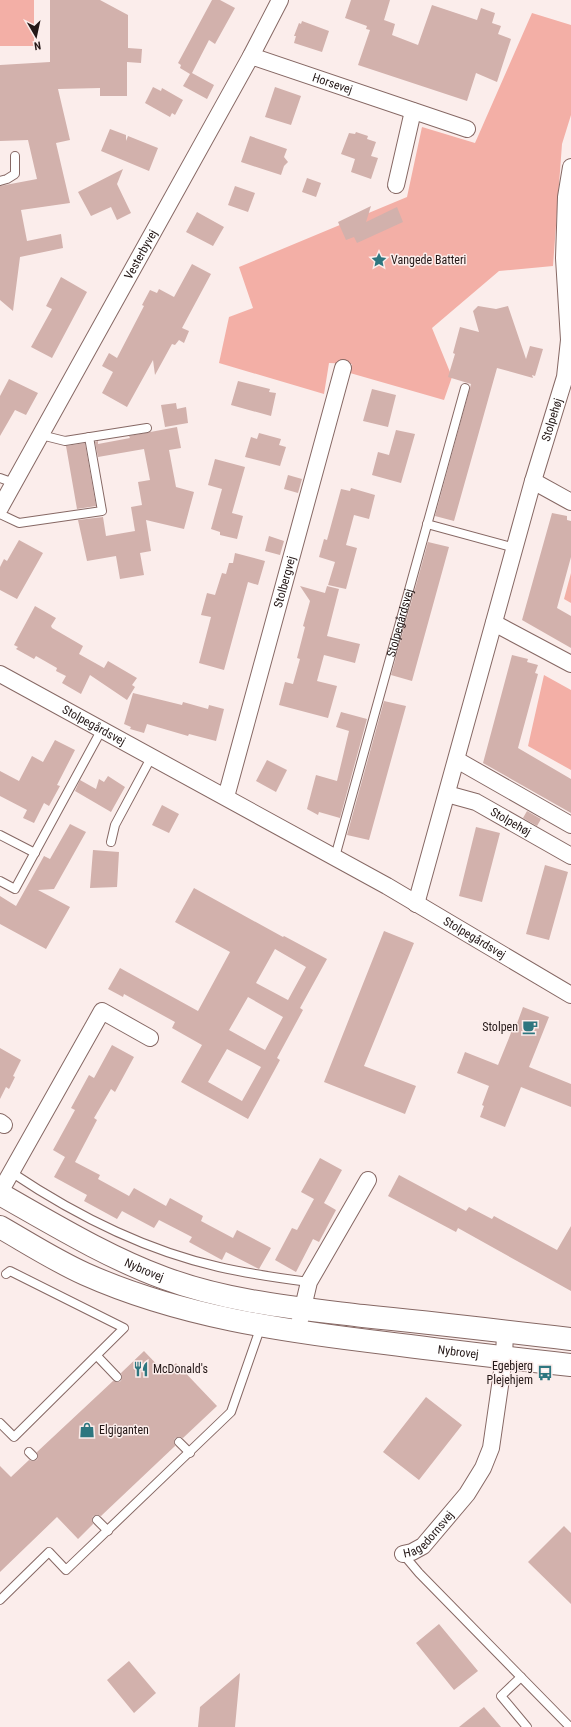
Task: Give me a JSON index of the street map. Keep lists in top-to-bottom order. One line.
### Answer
{"streets":{"street":["Horsevej","Vesterbyvej","Stolpehøj","Stolbergvej","Stolpegårdsvej","Nybrovej","Hagedornsvej"]},"crossings":[["Horsevej","Vesterbyvej"],["Stolpehøj","Stolpegårdsvej"],["Stolbergvej","Stolpegårdsvej"],["Nybrovej","Hagedornsvej"]],"places":{"place":["Vangede Batteri"],"cafe":["Stolpen"],"restaurant":["McDonald's"],"bus stop":["Egebjerg Plejehjem"],"shop":["Elgiganten"]},"north":"bottom"}
